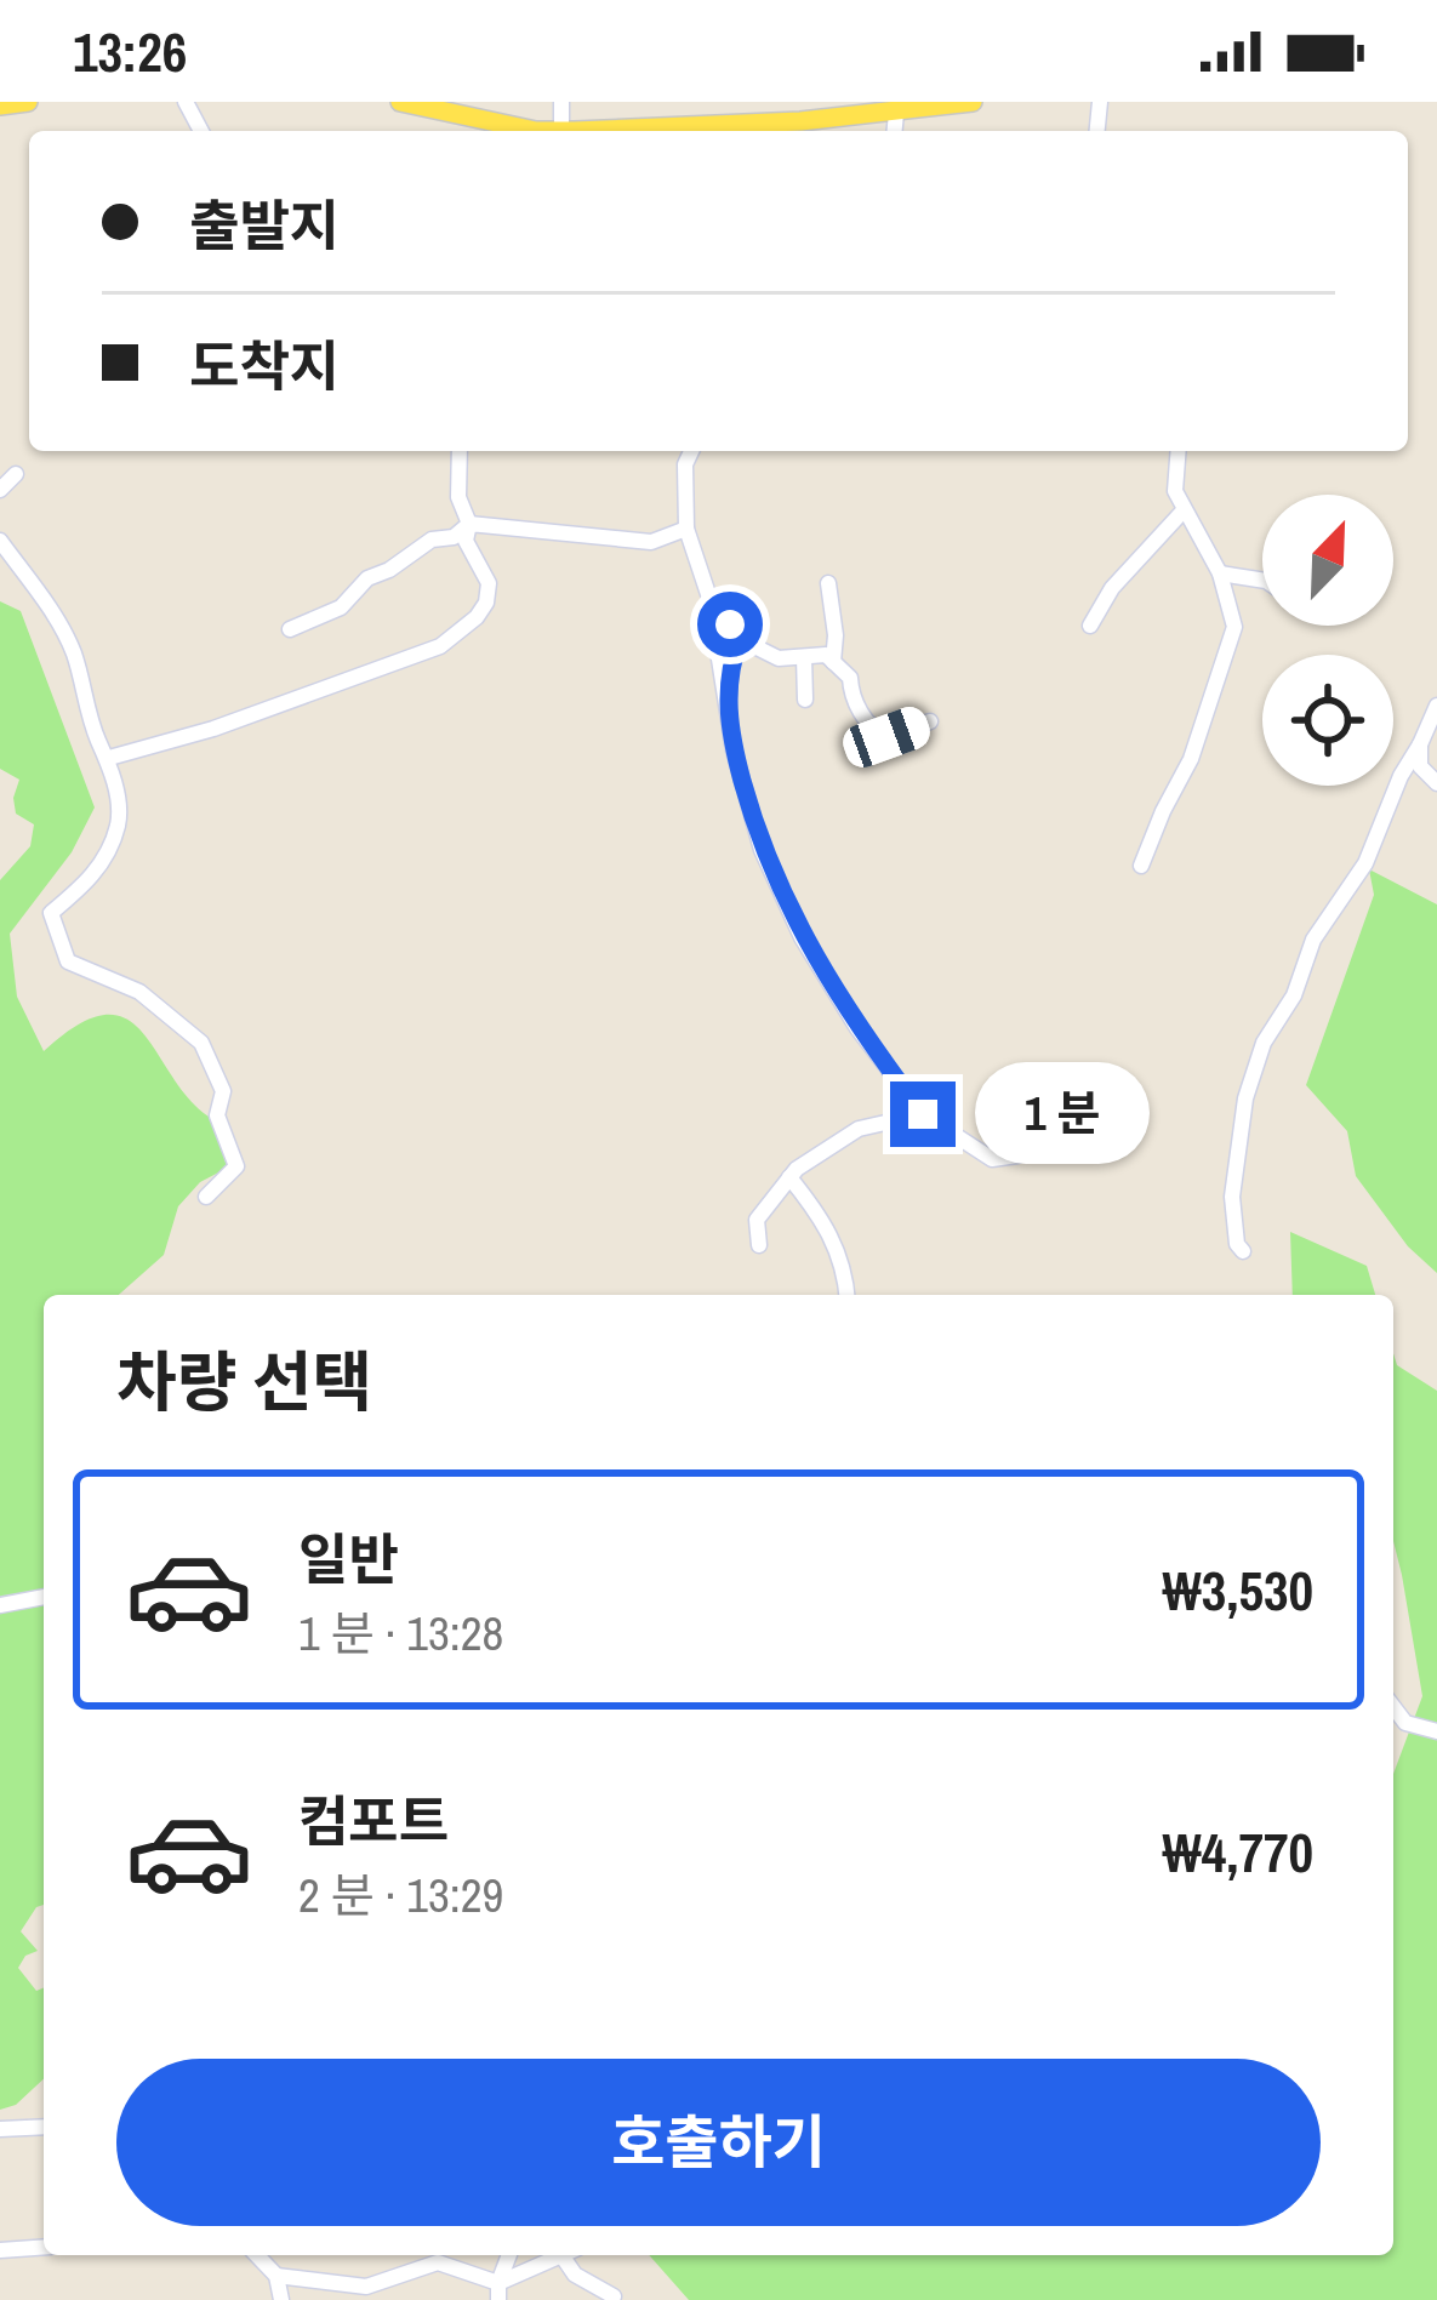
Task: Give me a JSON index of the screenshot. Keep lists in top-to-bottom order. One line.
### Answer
{"north":"top right","page":{"status":"13:26","banner":["출발지","도착지"],"bubble":"1 분","heading":"차량 선택","list":[{"name":"일반","note":"1 분 · 13:28","value":"₩3,530"},{"name":"컴포트","note":"2 분 · 13:29","value":"₩4,770"}],"buttons":"호출하기"}}
